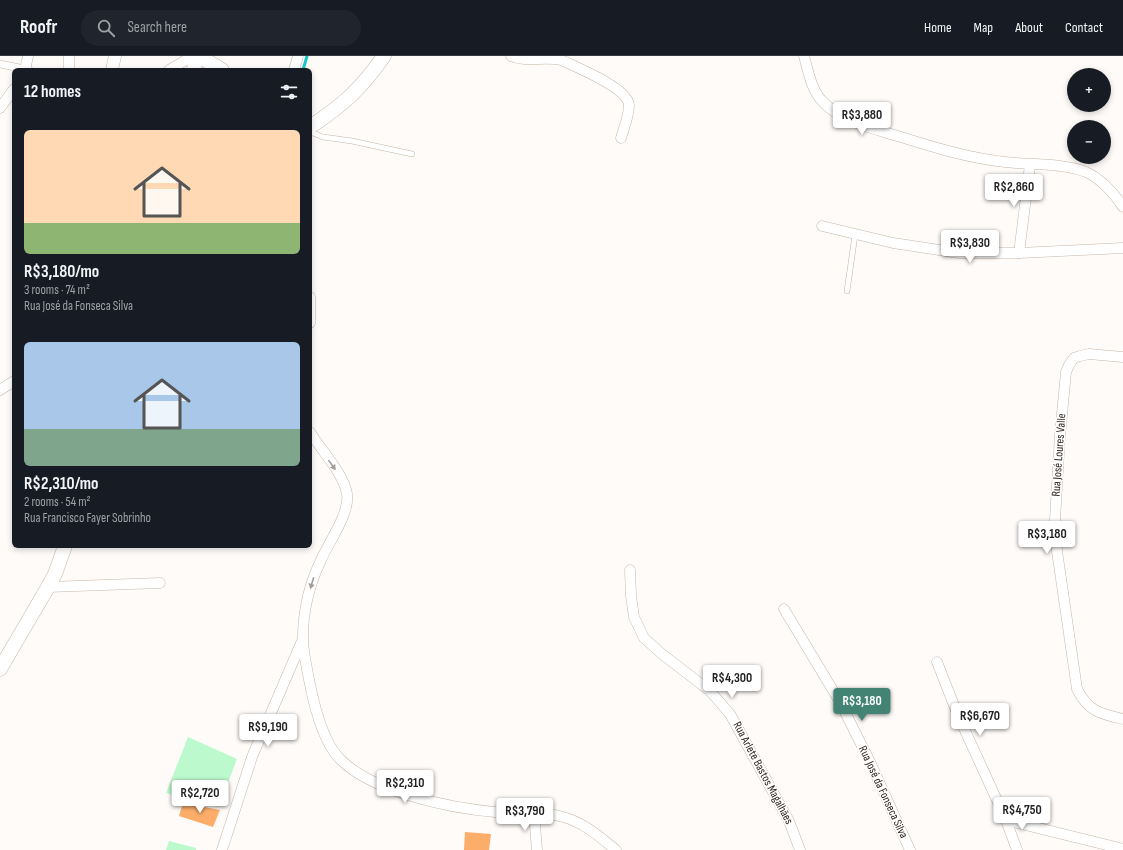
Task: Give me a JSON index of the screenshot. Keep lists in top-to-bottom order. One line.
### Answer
{"streets":{"street":["Rua José Loures Valle","Rua Arlete Bastos Magalhães","Rua José da Fonseca Silva"]},"page":{"header":"Roofr","search":"Search here","nav":["Home","Map","About","Contact"],"map_buttons":["+","−"],"heading":"12 homes","price":["R$3,880","R$2,860","R$3,830","R$3,180","R$4,300","R$3,180","R$6,670","R$9,190","R$2,310","R$2,720","R$4,750","R$3,790"],"list":[{"name":"R$3,180/mo","note":"3 rooms · 74 m² · Rua José da Fonseca Silva"},{"name":"R$2,310/mo","note":"2 rooms · 54 m² · Rua Francisco Fayer Sobrinho"}]}}
